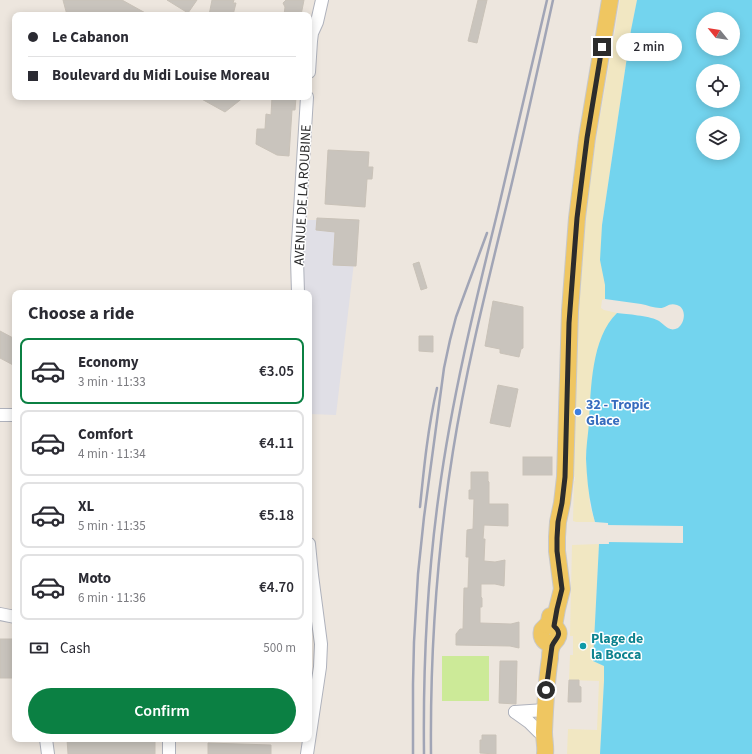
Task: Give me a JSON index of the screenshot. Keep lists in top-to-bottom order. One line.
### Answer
{"streets":{"street":["AVENUE DE LA ROUBINE"]},"places":["32 - Tropic Glace","Plage de la Bocca"],"north":"top left","page":{"banner":["Le Cabanon","Boulevard du Midi Louise Moreau"],"bubble":"2 min","heading":"Choose a ride","list":[{"name":"Economy","note":"3 min · 11:33","value":"€3.05"},{"name":"Comfort","note":"4 min · 11:34","value":"€4.11"},{"name":"XL","note":"5 min · 11:35","value":"€5.18"},{"name":"Moto","note":"6 min · 11:36","value":"€4.70"}],"pay":["Cash","500 m"],"buttons":"Confirm"}}
